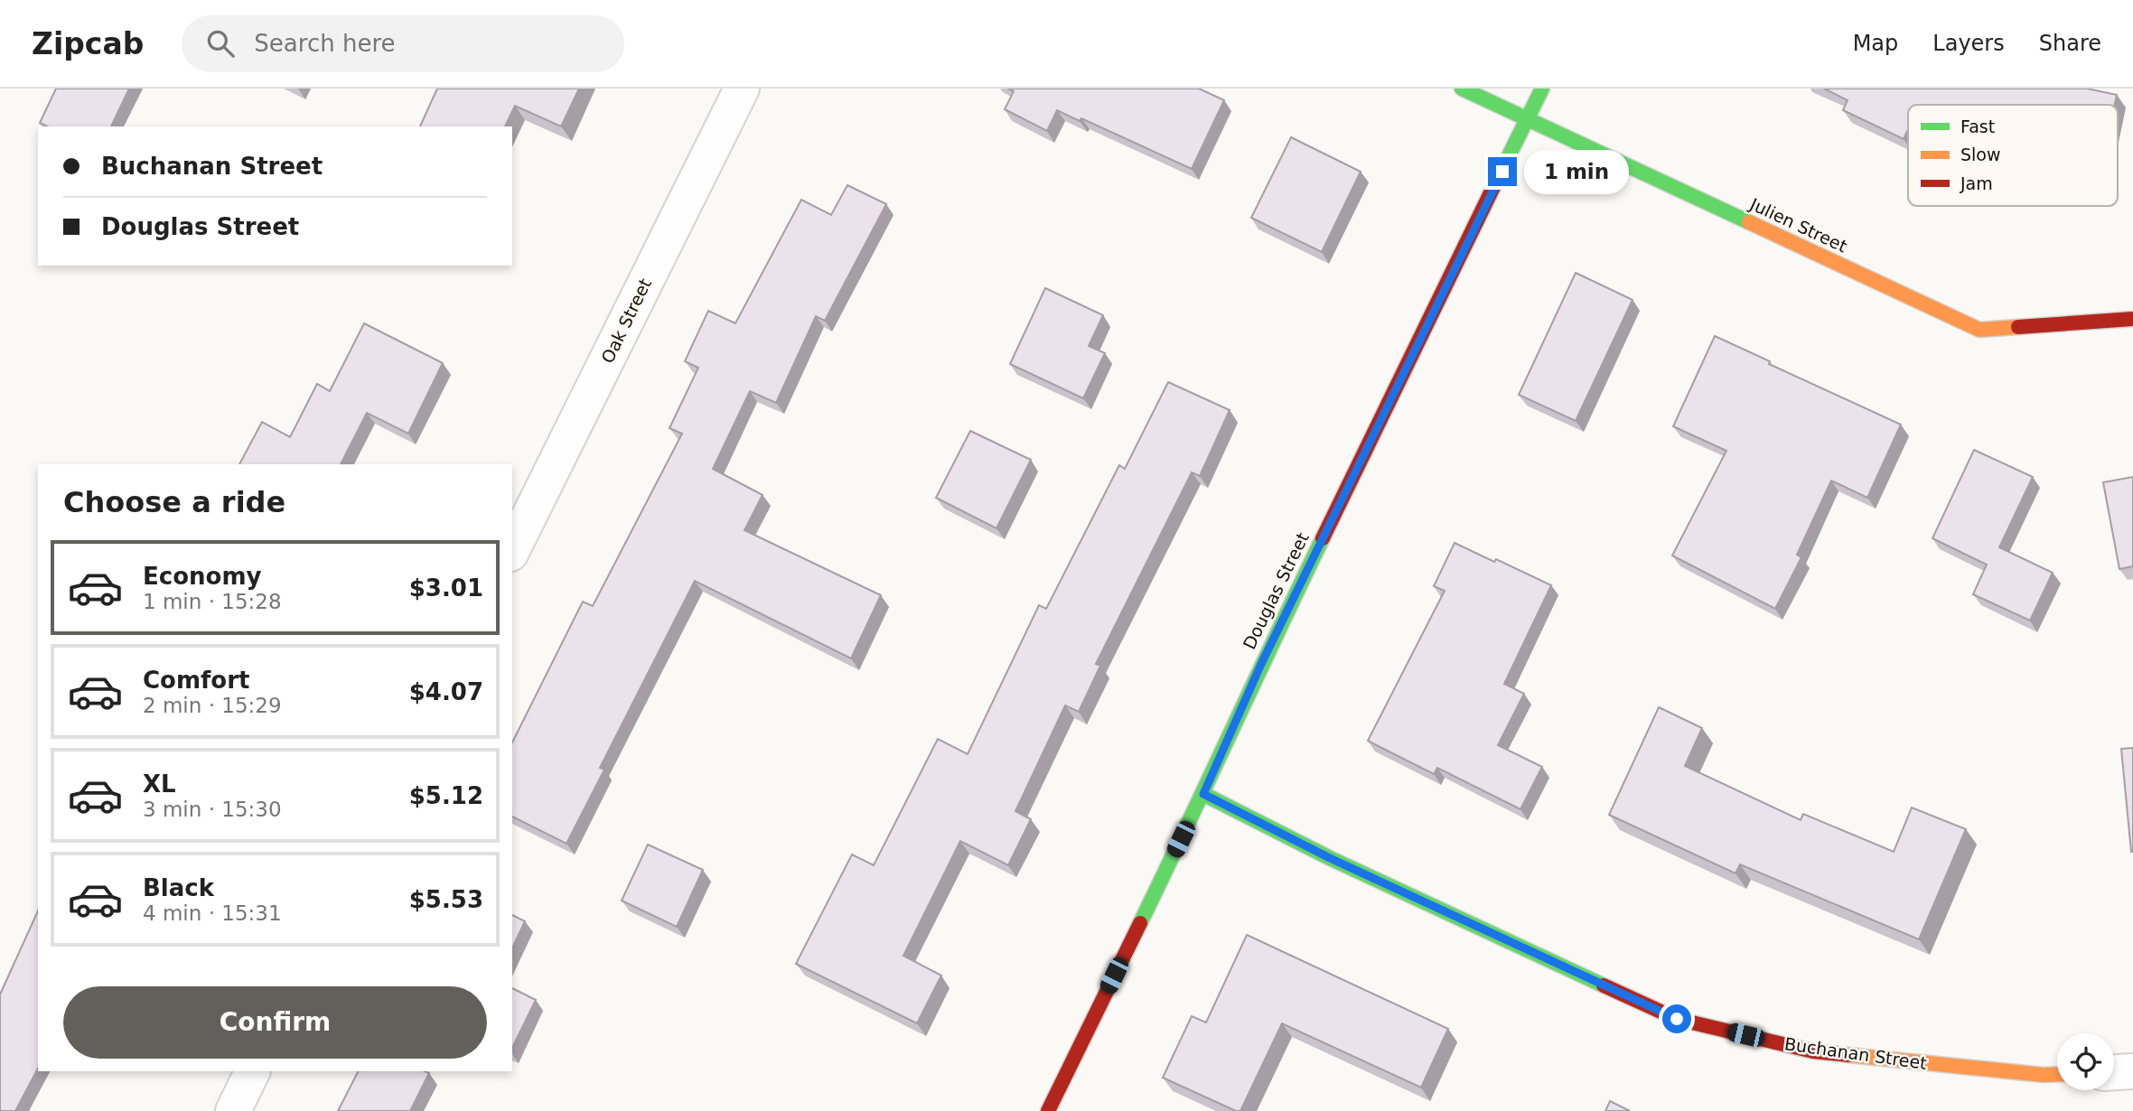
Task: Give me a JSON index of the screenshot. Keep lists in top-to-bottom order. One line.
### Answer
{"streets":{"street":["Julien Street","Oak Street","Douglas Street","Buchanan Street"]},"crossings":[["Julien Street","Douglas Street"],["Douglas Street","Buchanan Street"]],"legend":["Fast","Slow","Jam"],"page":{"header":"Zipcab","search":"Search here","nav":["Map","Layers","Share"],"banner":["Buchanan Street","Douglas Street"],"bubble":"1 min","heading":"Choose a ride","list":[{"name":"Economy","note":"1 min · 15:28","value":"$3.01"},{"name":"Comfort","note":"2 min · 15:29","value":"$4.07"},{"name":"XL","note":"3 min · 15:30","value":"$5.12"},{"name":"Black","note":"4 min · 15:31","value":"$5.53"}],"buttons":"Confirm"}}
